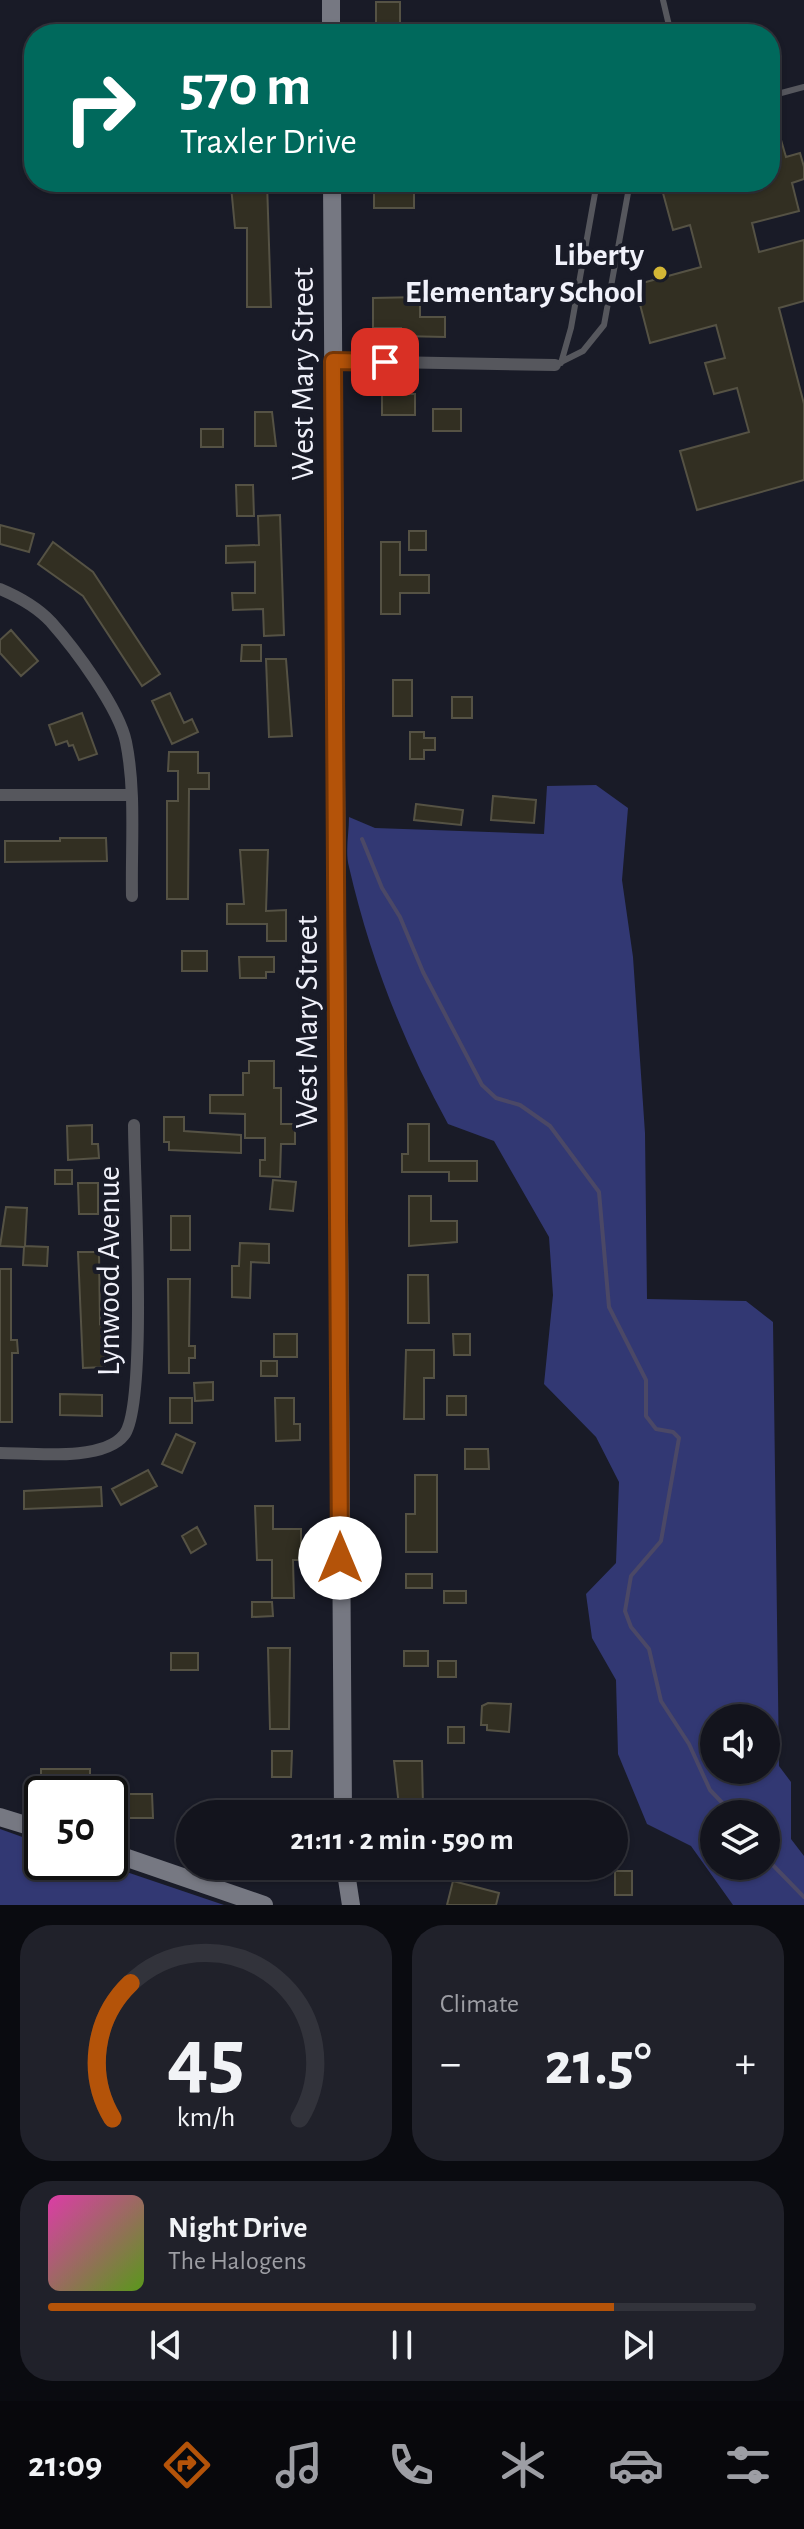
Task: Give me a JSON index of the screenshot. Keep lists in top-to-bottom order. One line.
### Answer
{"streets":{"main road":["West Mary Street"],"street":["Lynwood Avenue"]},"places":["Liberty Elementary School"],"page":{"turn":["570 m","Traxler Drive"],"limit":"50","trip":"21:11 · 2 min · 590 m","tile":"Climate","heat":["−","21.5°","+"],"song":["Night Drive","The Halogens"],"tabs":"21:09","gauge":["45","km/h"]}}
